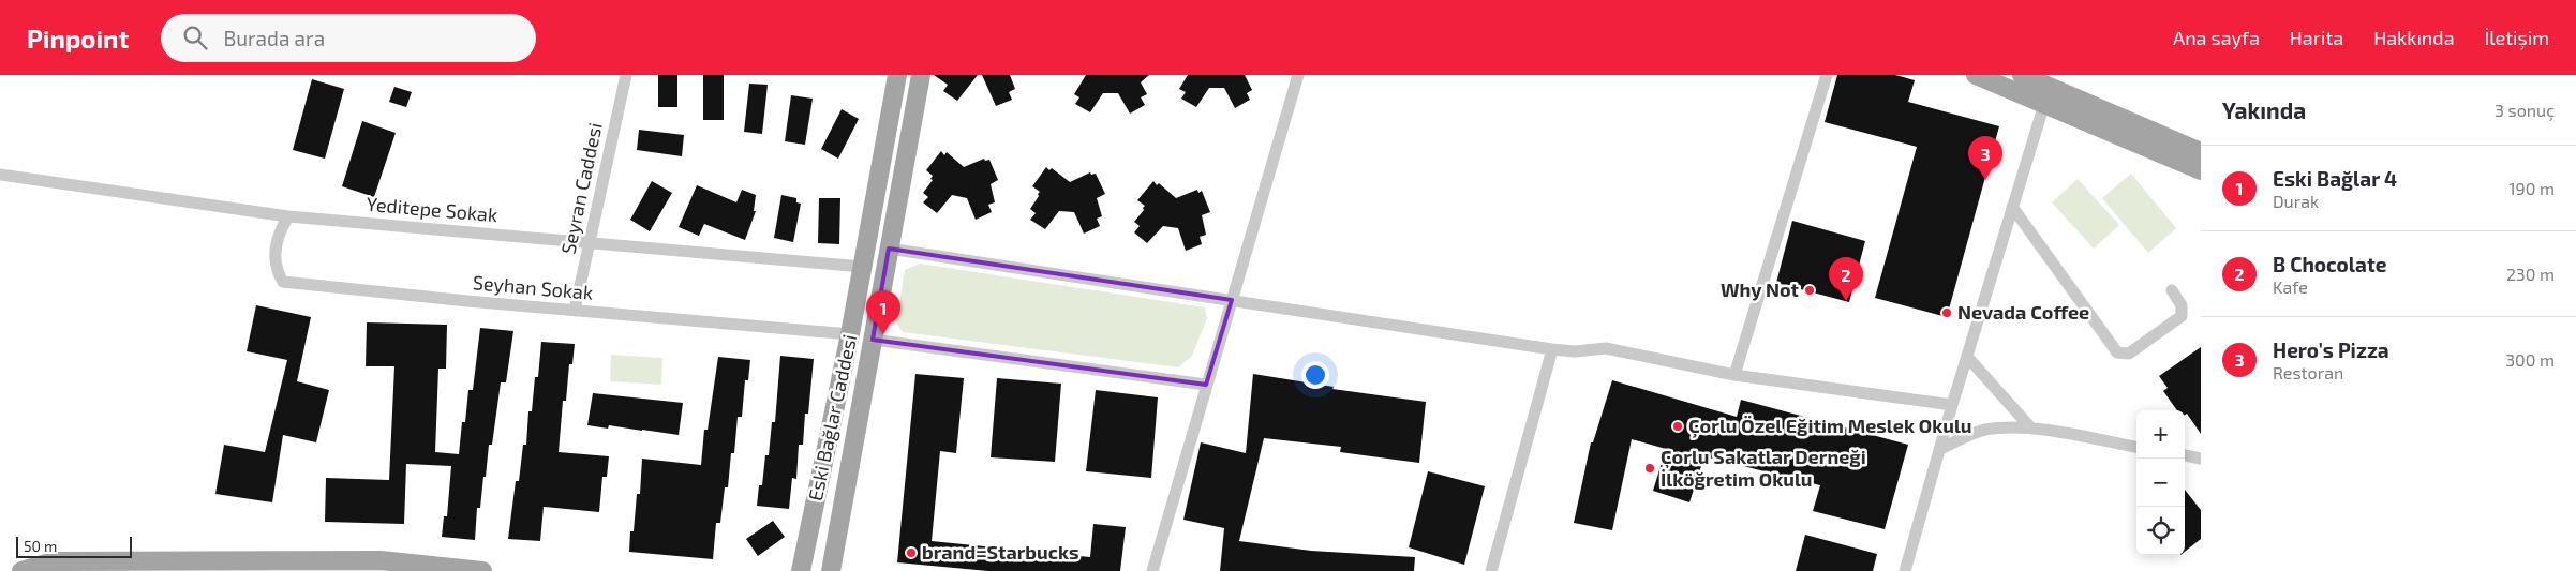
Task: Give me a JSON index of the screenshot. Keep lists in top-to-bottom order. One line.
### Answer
{"streets":{"main road":["Eski Bağlar Caddesi"],"street":["Seyran Caddesi","Yeditepe Sokak","Seyhan Sokak"]},"crossings":[["Seyran Caddesi","Yeditepe Sokak"],["Seyran Caddesi","Seyhan Sokak"],["Yeditepe Sokak","Seyhan Sokak"],["Yeditepe Sokak","Eski Bağlar Caddesi"],["Seyhan Sokak","Eski Bağlar Caddesi"]],"places":["Why Not","Nevada Coffee","Çorlu Özel Eğitim Meslek Okulu","Çorlu Sakatlar Derneği İlköğretim Okulu","brand=Starbucks"],"scale_bar":"50 m","page":{"header":"Pinpoint","search":"Burada ara","nav":["Ana sayfa","Harita","Hakkında","İletişim"],"heading":["Yakında","3 sonuç"],"pins":["3","2","1"],"list":[{"mark":"1","name":"Eski Bağlar 4","note":"Durak","value":"190 m"},{"mark":"2","name":"B Chocolate","note":"Kafe","value":"230 m"},{"mark":"3","name":"Hero's Pizza","note":"Restoran","value":"300 m"}],"map_buttons":["+","−"],"scale":"50 m"}}
